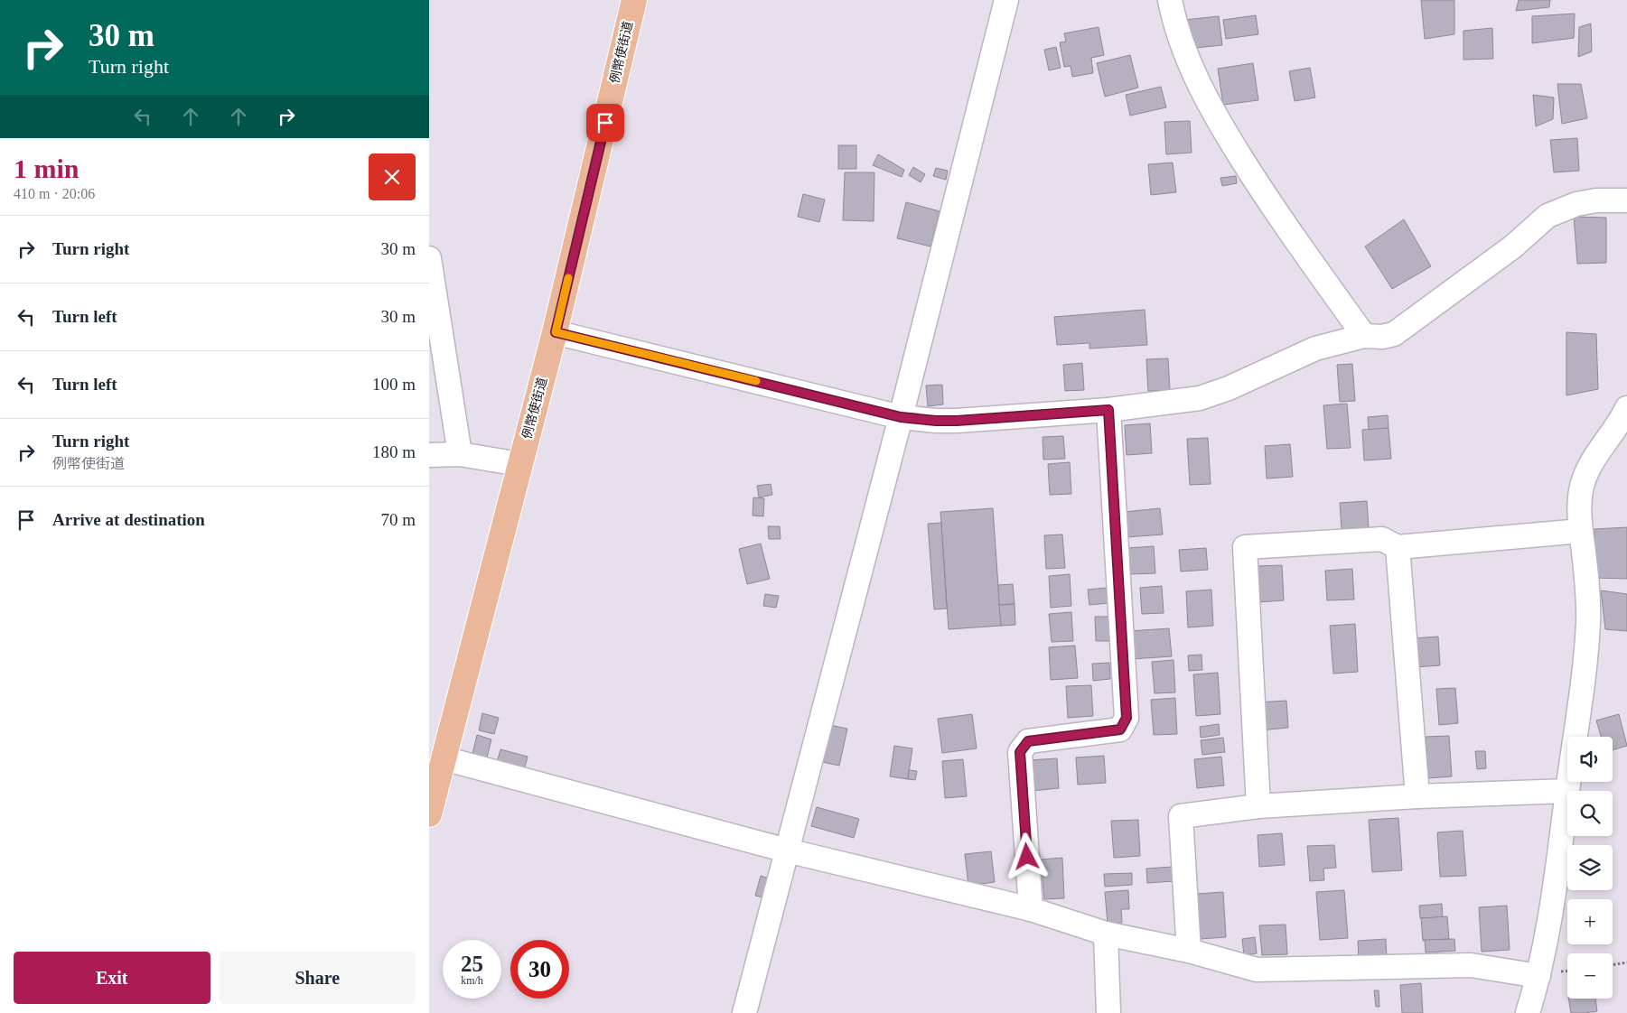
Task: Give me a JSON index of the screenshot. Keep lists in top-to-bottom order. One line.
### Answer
{"streets":{"main road":["例幣使街道"]},"page":{"turn":["30 m","Turn right"],"heading":["1 min","410 m · 20:06"],"list":[{"name":"Turn right","value":"30 m"},{"name":"Turn left","value":"30 m"},{"name":"Turn left","value":"100 m"},{"name":"Turn right","note":"例幣使街道","value":"180 m"},{"name":"Arrive at destination","value":"70 m"}],"map_buttons":["+","−"],"speed":"25 km/h","limit":"30","buttons":["Exit","Share"]}}
